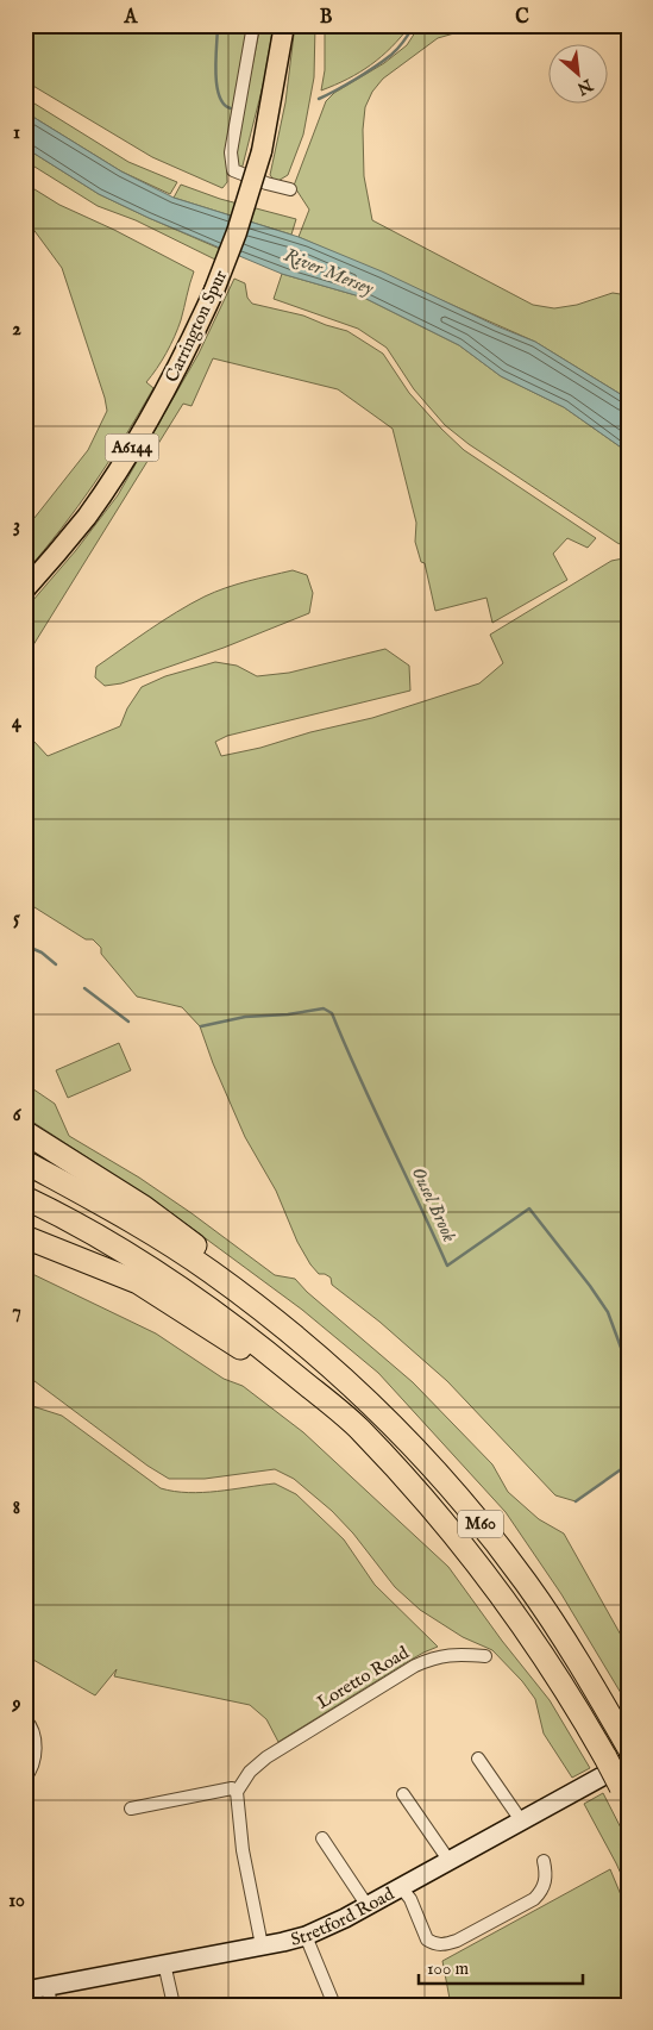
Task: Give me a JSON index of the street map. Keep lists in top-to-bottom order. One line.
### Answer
{"streets":{"highway":["M60"],"main road":["Carrington Spur","A6144","Stretford Road"],"street":["Loretto Road"]},"water":["River Mersey","Ousel Brook"],"scale_bar":"100 m","north":"bottom right","grid":{"columns":["A","B","C"],"rows":["1","2","3","4","5","6","7","8","9","10"]}}
